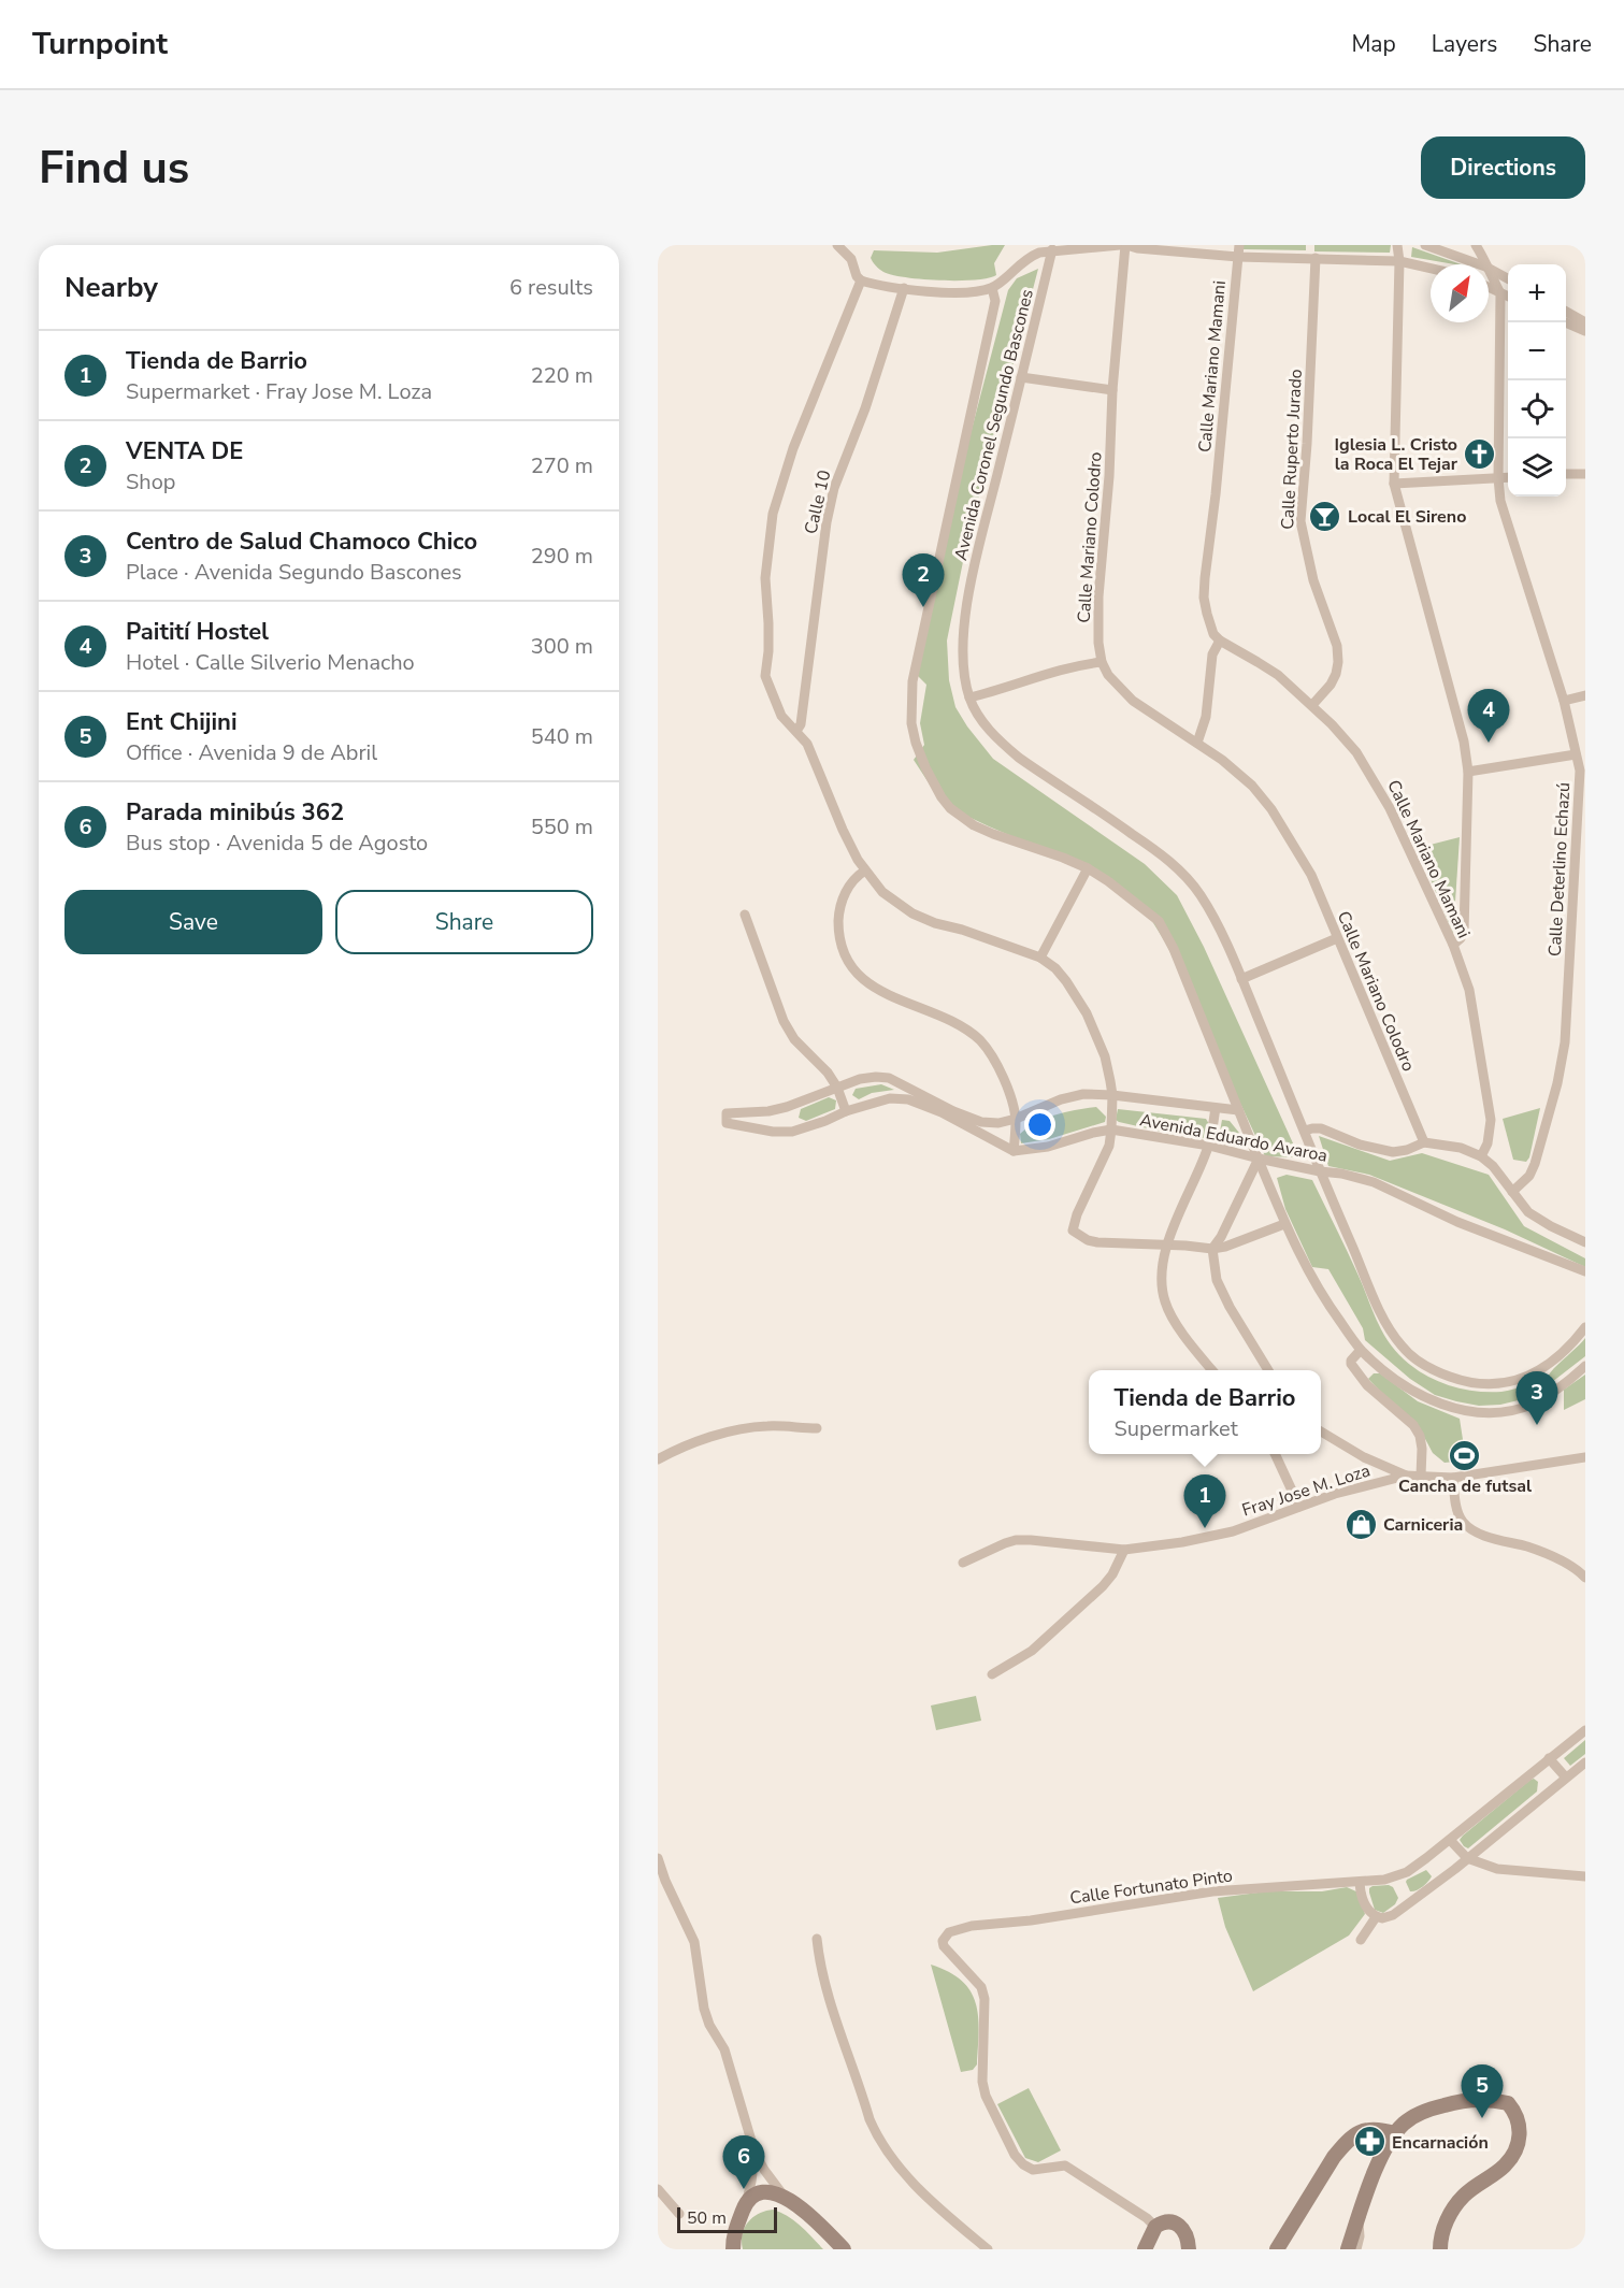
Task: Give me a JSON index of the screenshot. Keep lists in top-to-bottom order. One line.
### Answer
{"streets":{"street":["Calle Mariano Mamani","Avenida Coronel Segundo Bascones","Calle Ruperto Jurado","Calle 10","Calle Mariano Colodro","Calle Deterlino Echazú","Avenida Eduardo Avaroa","Fray Jose M. Loza","Calle Fortunato Pinto"]},"crossings":[["Calle Mariano Mamani","Calle Ruperto Jurado"],["Calle Mariano Mamani","Avenida Eduardo Avaroa"],["Avenida Coronel Segundo Bascones","Avenida Eduardo Avaroa"],["Calle Mariano Colodro","Avenida Eduardo Avaroa"],["Calle Deterlino Echazú","Avenida Eduardo Avaroa"]],"places":{"church":["Iglesia L. Cristo la Roca El Tejar"],"bar":["Local El Sireno"],"sports":["Cancha de futsal"],"shop":["Carniceria"],"pharmacy":["Encarnación"]},"scale_bar":"50 m","north":"top right","page":{"header":"Turnpoint","nav":["Map","Layers","Share"],"buttons":["Directions",["Save","Share"]],"title":"Find us","heading":["Nearby","6 results"],"map_buttons":["+","−"],"list":[{"mark":"1","name":"Tienda de Barrio","note":"Supermarket · Fray Jose M. Loza","value":"220 m"},{"mark":"2","name":"VENTA DE","note":"Shop","value":"270 m"},{"mark":"3","name":"Centro de Salud Chamoco Chico","note":"Place · Avenida Segundo Bascones","value":"290 m"},{"mark":"4","name":"Paitití Hostel","note":"Hotel · Calle Silverio Menacho","value":"300 m"},{"mark":"5","name":"Ent Chijini","note":"Office · Avenida 9 de Abril","value":"540 m"},{"mark":"6","name":"Parada minibús 362","note":"Bus stop · Avenida 5 de Agosto","value":"550 m"}],"pins":["2","4","3","1","5","6"],"popup":["Tienda de Barrio","Supermarket"],"scale":"50 m"}}
